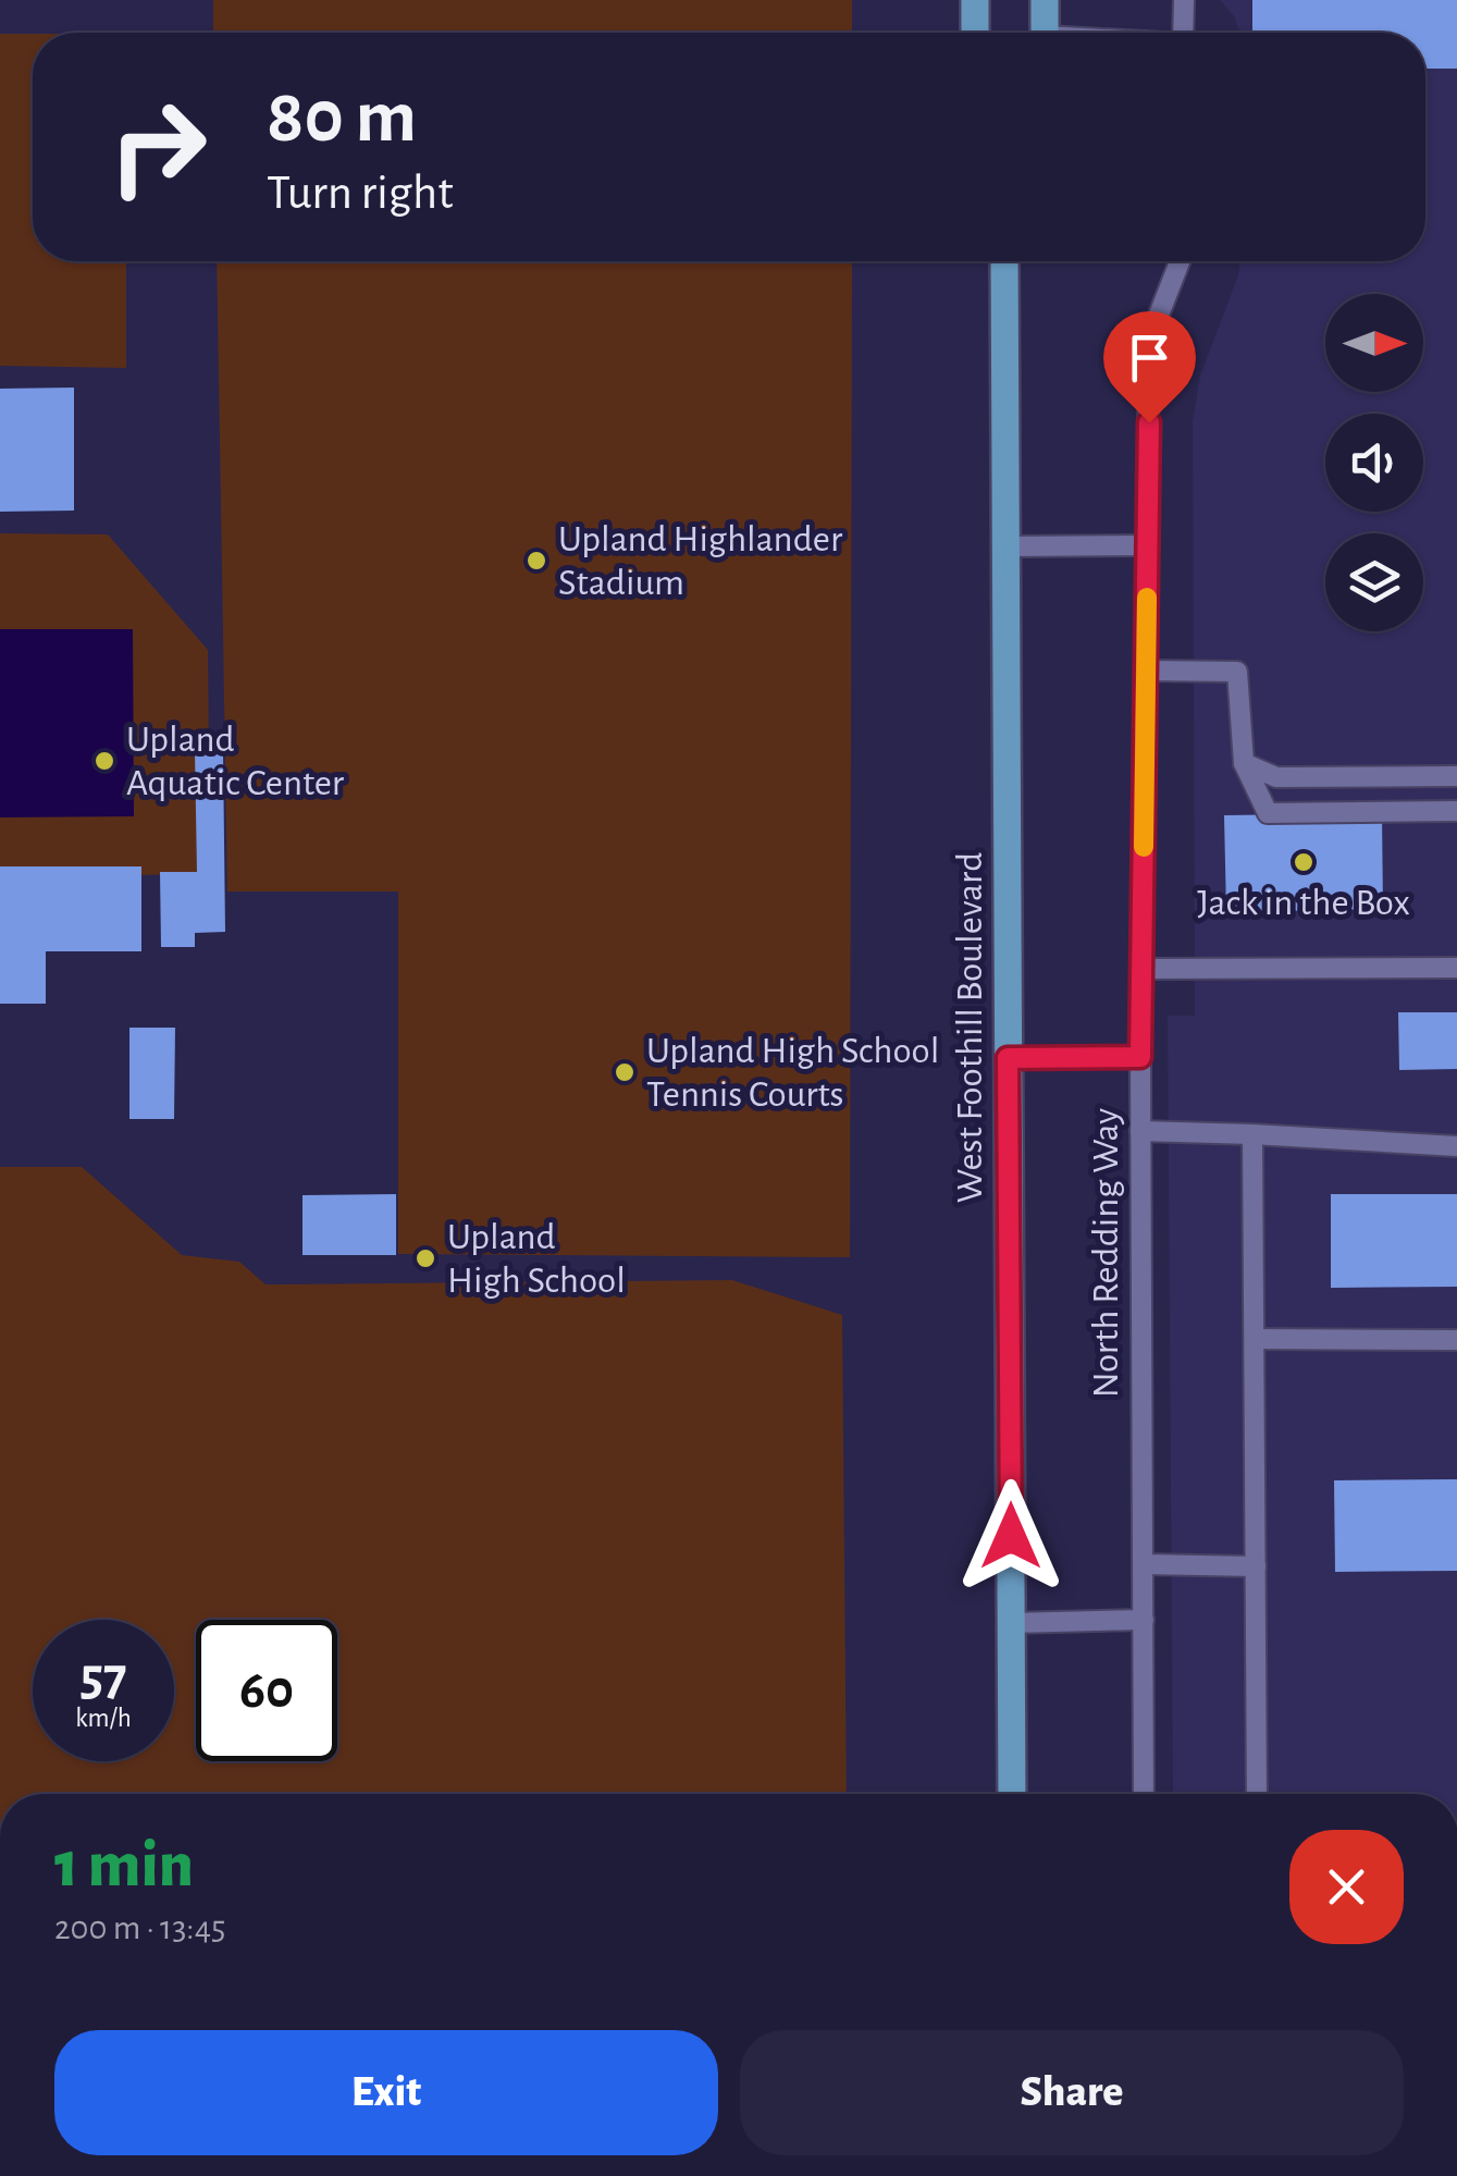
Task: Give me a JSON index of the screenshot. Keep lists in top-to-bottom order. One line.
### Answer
{"streets":{"main road":["West Foothill Boulevard"],"lane":["North Redding Way"]},"places":["Upland Highlander Stadium","Upland Aquatic Center","Jack in the Box","Upland High School Tennis Courts","Upland High School"],"north":"right","page":{"turn":["80 m","Turn right"],"speed":"57 km/h","limit":"60","heading":["1 min","200 m · 13:45"],"buttons":["Exit","Share"]}}
